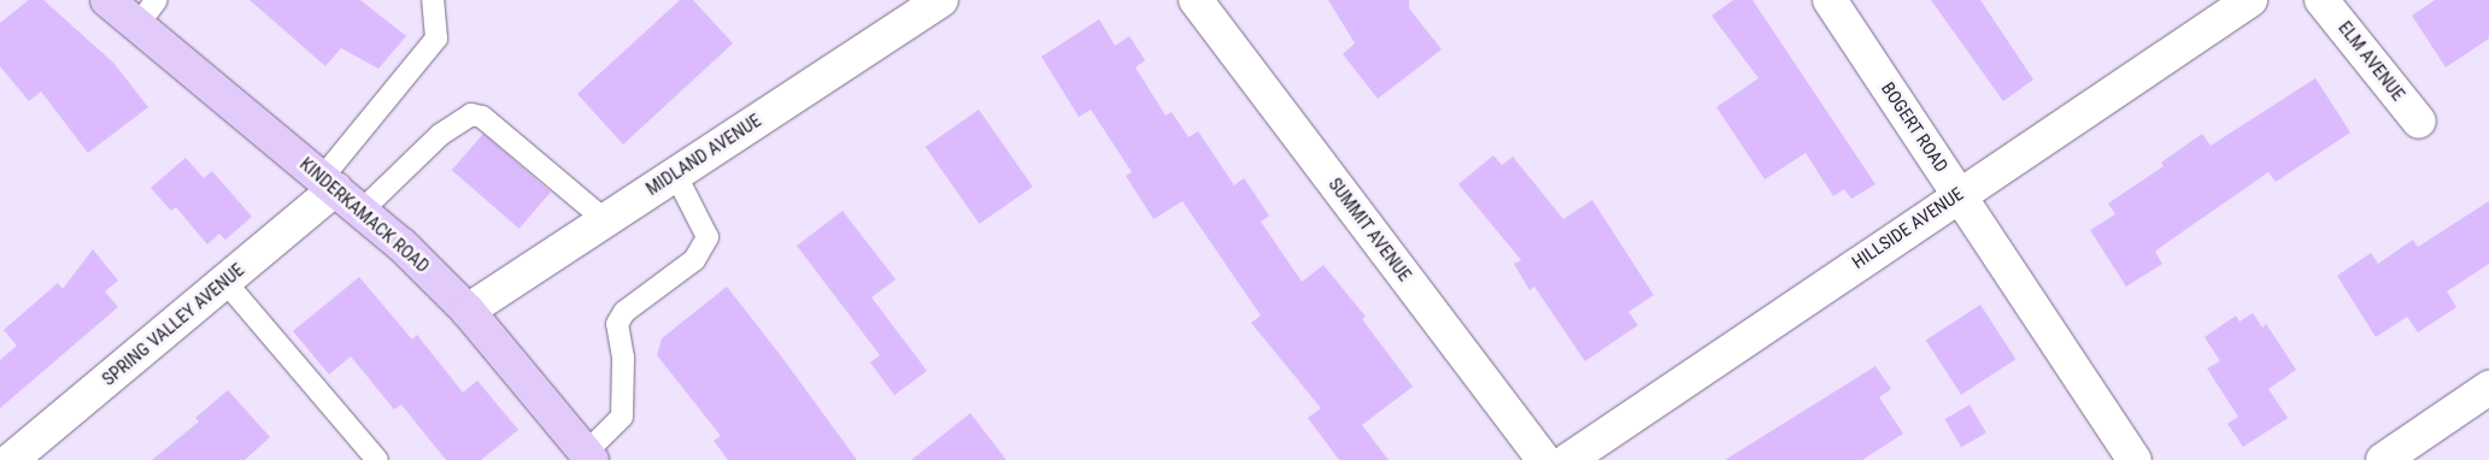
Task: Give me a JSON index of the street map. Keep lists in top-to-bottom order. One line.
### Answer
{"streets":{"main road":["KINDERKAMACK ROAD"],"street":["ELM AVENUE","BOGERT ROAD","MIDLAND AVENUE","HILLSIDE AVENUE","SUMMIT AVENUE","SPRING VALLEY AVENUE"]},"crossings":[["BOGERT ROAD","HILLSIDE AVENUE"],["MIDLAND AVENUE","KINDERKAMACK ROAD"],["KINDERKAMACK ROAD","SPRING VALLEY AVENUE"]]}
